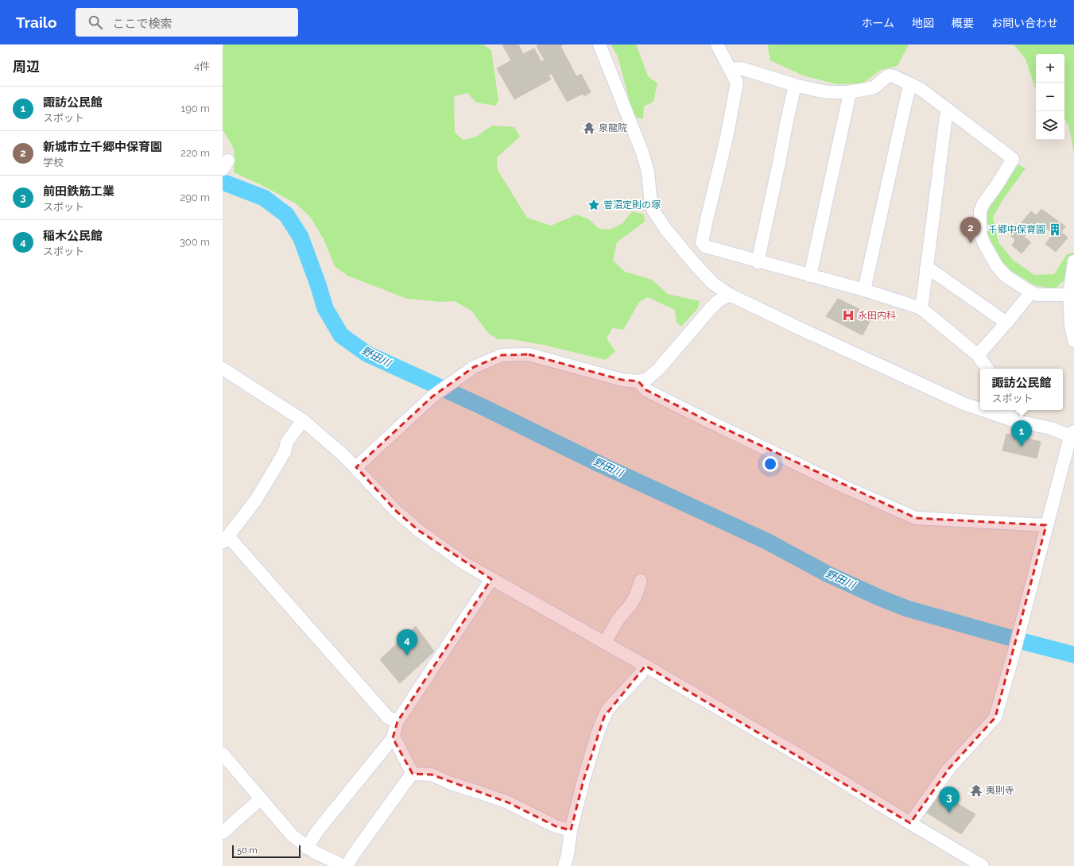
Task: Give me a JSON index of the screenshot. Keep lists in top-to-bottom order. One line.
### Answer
{"water":["野田川"],"places":{"temple":["泉龍院","夷則寺"],"place":["菅沼定則の塚"],"building":["千郷中保育園"],"hospital":["永田内科"]},"scale_bar":"50 m","page":{"header":"Trailo","search":"ここで検索","nav":["ホーム","地図","概要","お問い合わせ"],"heading":["周辺","4件"],"map_buttons":["+","−"],"list":[{"mark":"1","name":"諏訪公民館","note":"スポット","value":"190 m"},{"mark":"2","name":"新城市立千郷中保育園","note":"学校","value":"220 m"},{"mark":"3","name":"前田鉄筋工業","note":"スポット","value":"290 m"},{"mark":"4","name":"稲木公民館","note":"スポット","value":"300 m"}],"pins":["2","1","4","3"],"popup":["諏訪公民館","スポット"],"scale":"50 m"}}
